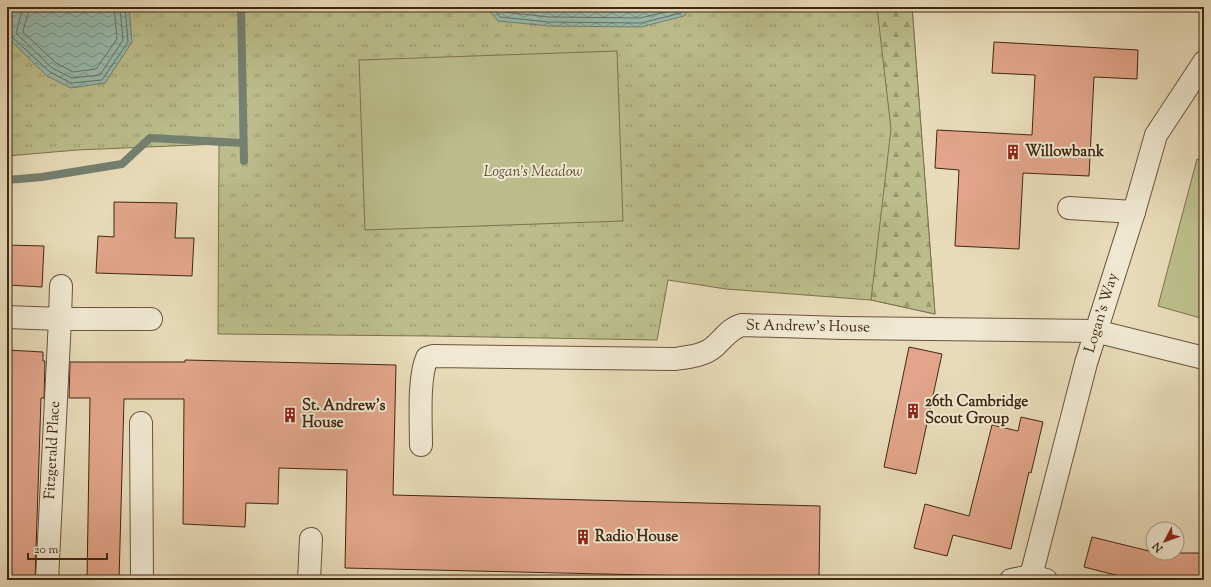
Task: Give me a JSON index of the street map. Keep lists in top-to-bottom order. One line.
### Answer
{"streets":{"street":["Logan's Way","St Andrew's House","Fitzgerald Place"]},"crossings":[["Logan's Way","St Andrew's House"]],"parks":["Logan's Meadow"],"places":{"building":["Willowbank","26th Cambridge Scout Group","St. Andrew's House","Radio House"]},"scale_bar":"20 m","north":"bottom left"}
